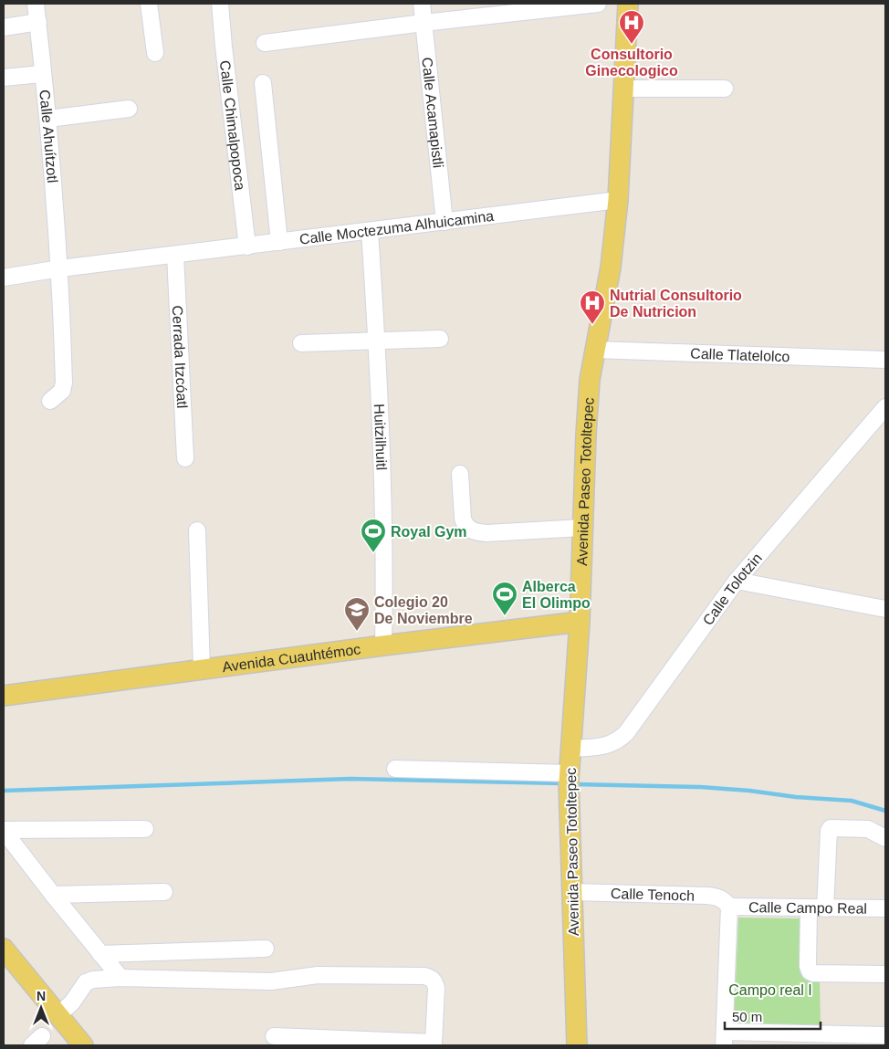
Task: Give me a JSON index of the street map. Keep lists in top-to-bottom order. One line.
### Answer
{"streets":{"main road":["Avenida Paseo Totoltepec","Avenida Cuauhtémoc"],"street":["Calle Acamapistli","Calle Chimalpopoca","Calle Ahuítzotl","Calle Moctezuma Alhuicamina","Calle Tlatelolco","Cerrada Itzcóatl","Huitzilhuitl","Calle Tolotzin","Calle Tenoch","Calle Campo Real"]},"crossings":[["Calle Acamapistli","Calle Moctezuma Alhuicamina"],["Calle Chimalpopoca","Calle Moctezuma Alhuicamina"],["Calle Ahuítzotl","Calle Moctezuma Alhuicamina"],["Calle Moctezuma Alhuicamina","Cerrada Itzcóatl"],["Calle Moctezuma Alhuicamina","Huitzilhuitl"],["Calle Moctezuma Alhuicamina","Avenida Paseo Totoltepec"],["Calle Tlatelolco","Avenida Paseo Totoltepec"],["Huitzilhuitl","Avenida Cuauhtémoc"],["Avenida Paseo Totoltepec","Calle Tolotzin"],["Avenida Paseo Totoltepec","Avenida Cuauhtémoc"],["Avenida Paseo Totoltepec","Calle Tenoch"],["Calle Tenoch","Calle Campo Real"]],"parks":["Campo real I"],"places":{"hospital":["Consultorio Ginecologico","Nutrial Consultorio De Nutricion"],"sports":["Royal Gym","Alberca El Olimpo"],"school or university":["Colegio 20 De Noviembre"]},"scale_bar":"50 m","north":"top"}
